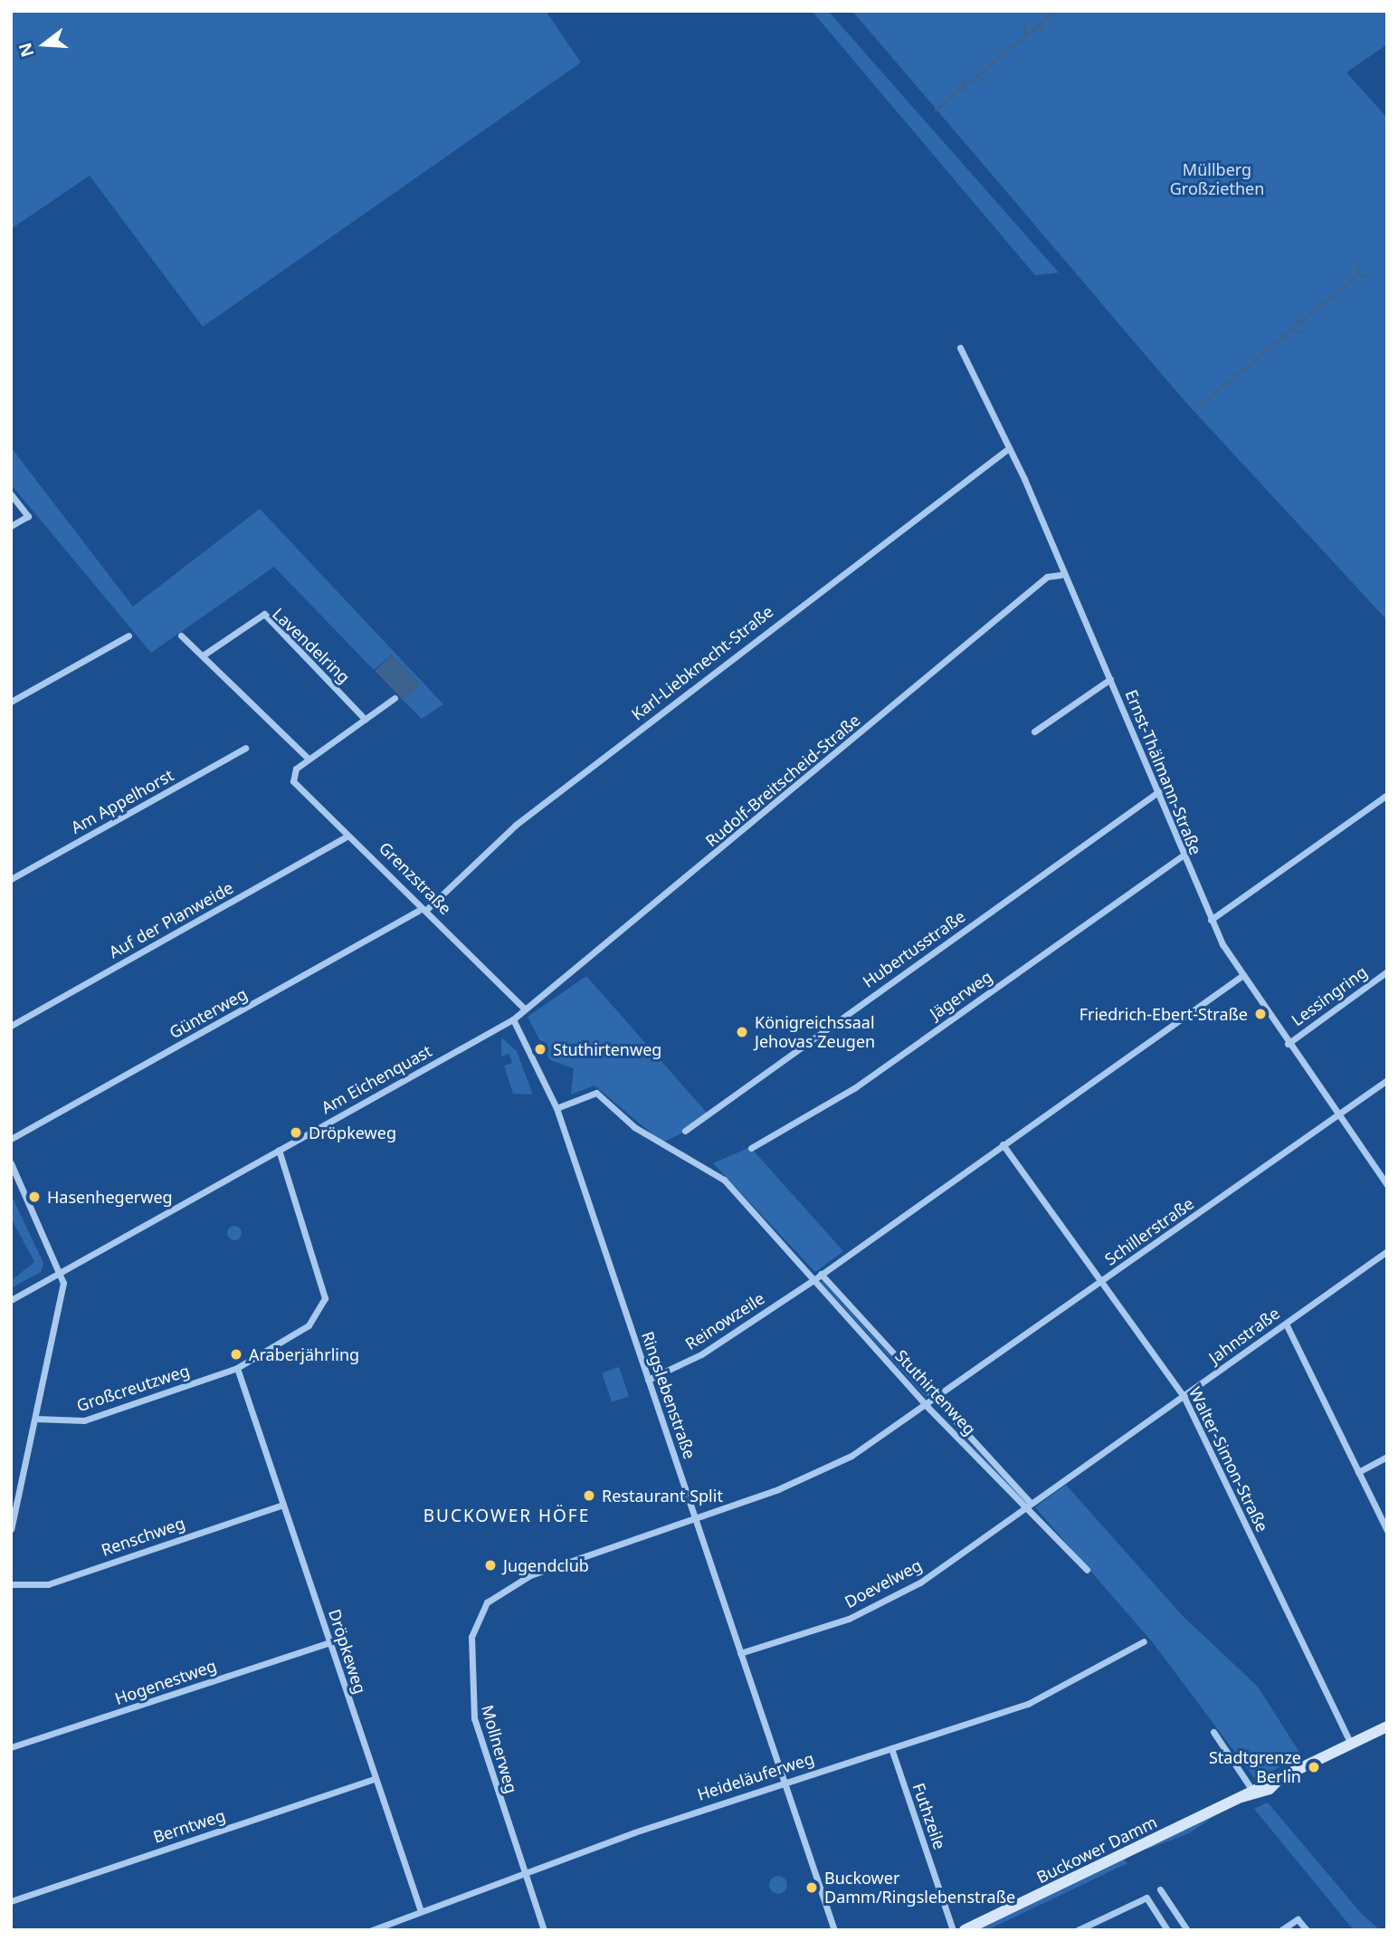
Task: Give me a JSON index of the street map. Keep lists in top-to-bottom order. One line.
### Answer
{"streets":{"main road":["Buckower Damm"],"street":["Lavendelring","Karl-Liebknecht-Straße","Ernst-Thälmann-Straße","Rudolf-Breitscheid-Straße","Am Appelhorst","Grenzstraße","Auf der Planweide","Hubertusstraße","Jägerweg","Lessingring","Günterweg","Am Eichenquast","Schillerstraße","Reinowzeile","Jahnstraße","Großcreutzweg","Stuthirtenweg","Ringslebenstraße","Walter-Simon-Straße","Renschweg","Doevelweg","Dröpkeweg","Hogenestweg","Mollnerweg","Heideläuferweg","Futhzeile","Berntweg"]},"crossings":[["Karl-Liebknecht-Straße","Ernst-Thälmann-Straße"],["Karl-Liebknecht-Straße","Grenzstraße"],["Ernst-Thälmann-Straße","Rudolf-Breitscheid-Straße"],["Ernst-Thälmann-Straße","Hubertusstraße"],["Ernst-Thälmann-Straße","Jägerweg"],["Ernst-Thälmann-Straße","Lessingring"],["Ernst-Thälmann-Straße","Schillerstraße"],["Rudolf-Breitscheid-Straße","Grenzstraße"],["Rudolf-Breitscheid-Straße","Am Eichenquast"],["Grenzstraße","Am Eichenquast"],["Am Eichenquast","Ringslebenstraße"],["Schillerstraße","Stuthirtenweg"],["Schillerstraße","Walter-Simon-Straße"],["Schillerstraße","Mollnerweg"],["Reinowzeile","Stuthirtenweg"],["Reinowzeile","Ringslebenstraße"],["Jahnstraße","Stuthirtenweg"],["Jahnstraße","Walter-Simon-Straße"],["Jahnstraße","Doevelweg"],["Großcreutzweg","Dröpkeweg"],["Stuthirtenweg","Ringslebenstraße"],["Stuthirtenweg","Doevelweg"],["Stuthirtenweg","Mollnerweg"],["Ringslebenstraße","Doevelweg"],["Ringslebenstraße","Mollnerweg"],["Ringslebenstraße","Heideläuferweg"],["Walter-Simon-Straße","Buckower Damm"],["Renschweg","Dröpkeweg"],["Dröpkeweg","Hogenestweg"],["Dröpkeweg","Heideläuferweg"],["Dröpkeweg","Berntweg"],["Mollnerweg","Heideläuferweg"],["Heideläuferweg","Futhzeile"]],"districts":["BUCKOWER HÖFE"],"parks":["Müllberg Großziethen"],"places":["Friedrich-Ebert-Straße","Königreichssaal Jehovas Zeugen","Stuthirtenweg","Dröpkeweg","Hasenhegerweg","Araberjährling","Restaurant Split","Jugendclub","Stadtgrenze Berlin","Buckower Damm/Ringslebenstraße"],"north":"left"}
